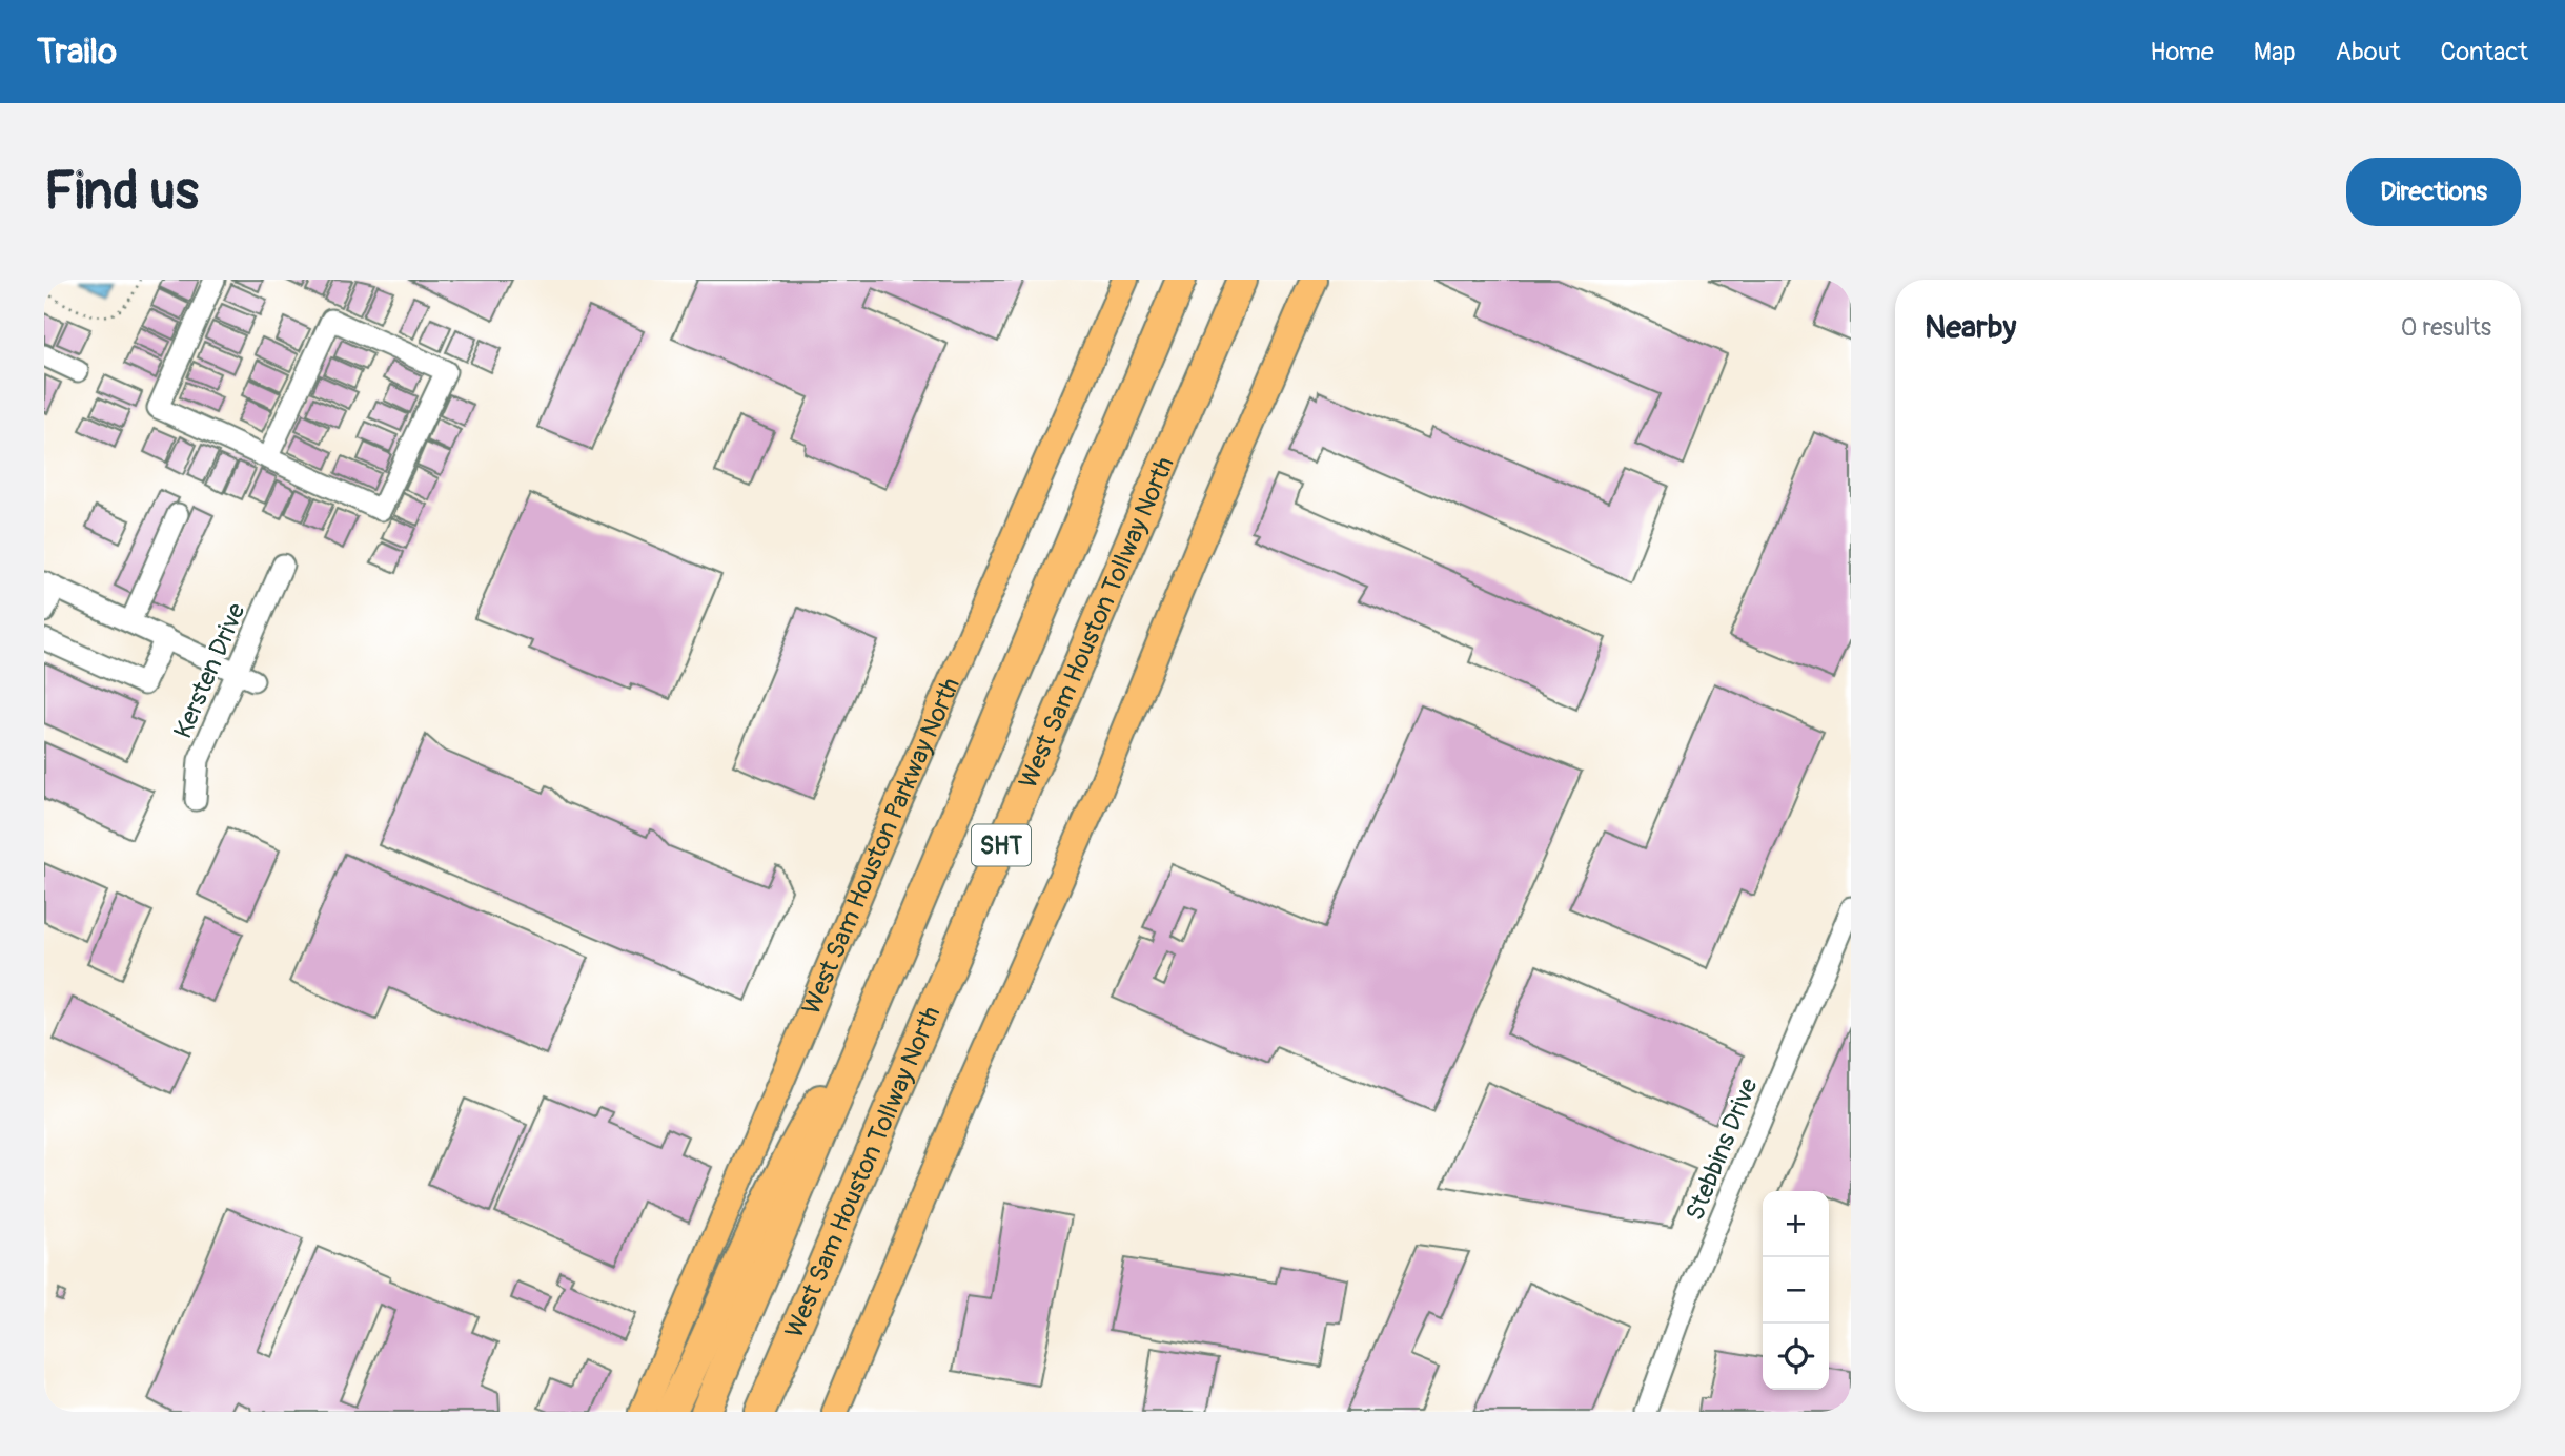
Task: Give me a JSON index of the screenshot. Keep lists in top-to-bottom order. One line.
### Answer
{"streets":{"highway":["West Sam Houston Tollway North","SHT"],"main road":["West Sam Houston Parkway North"],"street":["Kersten Drive","Stebbins Drive"]},"page":{"header":"Trailo","nav":["Home","Map","About","Contact"],"buttons":"Directions","title":"Find us","heading":["Nearby","0 results"],"map_buttons":["+","−"]}}
